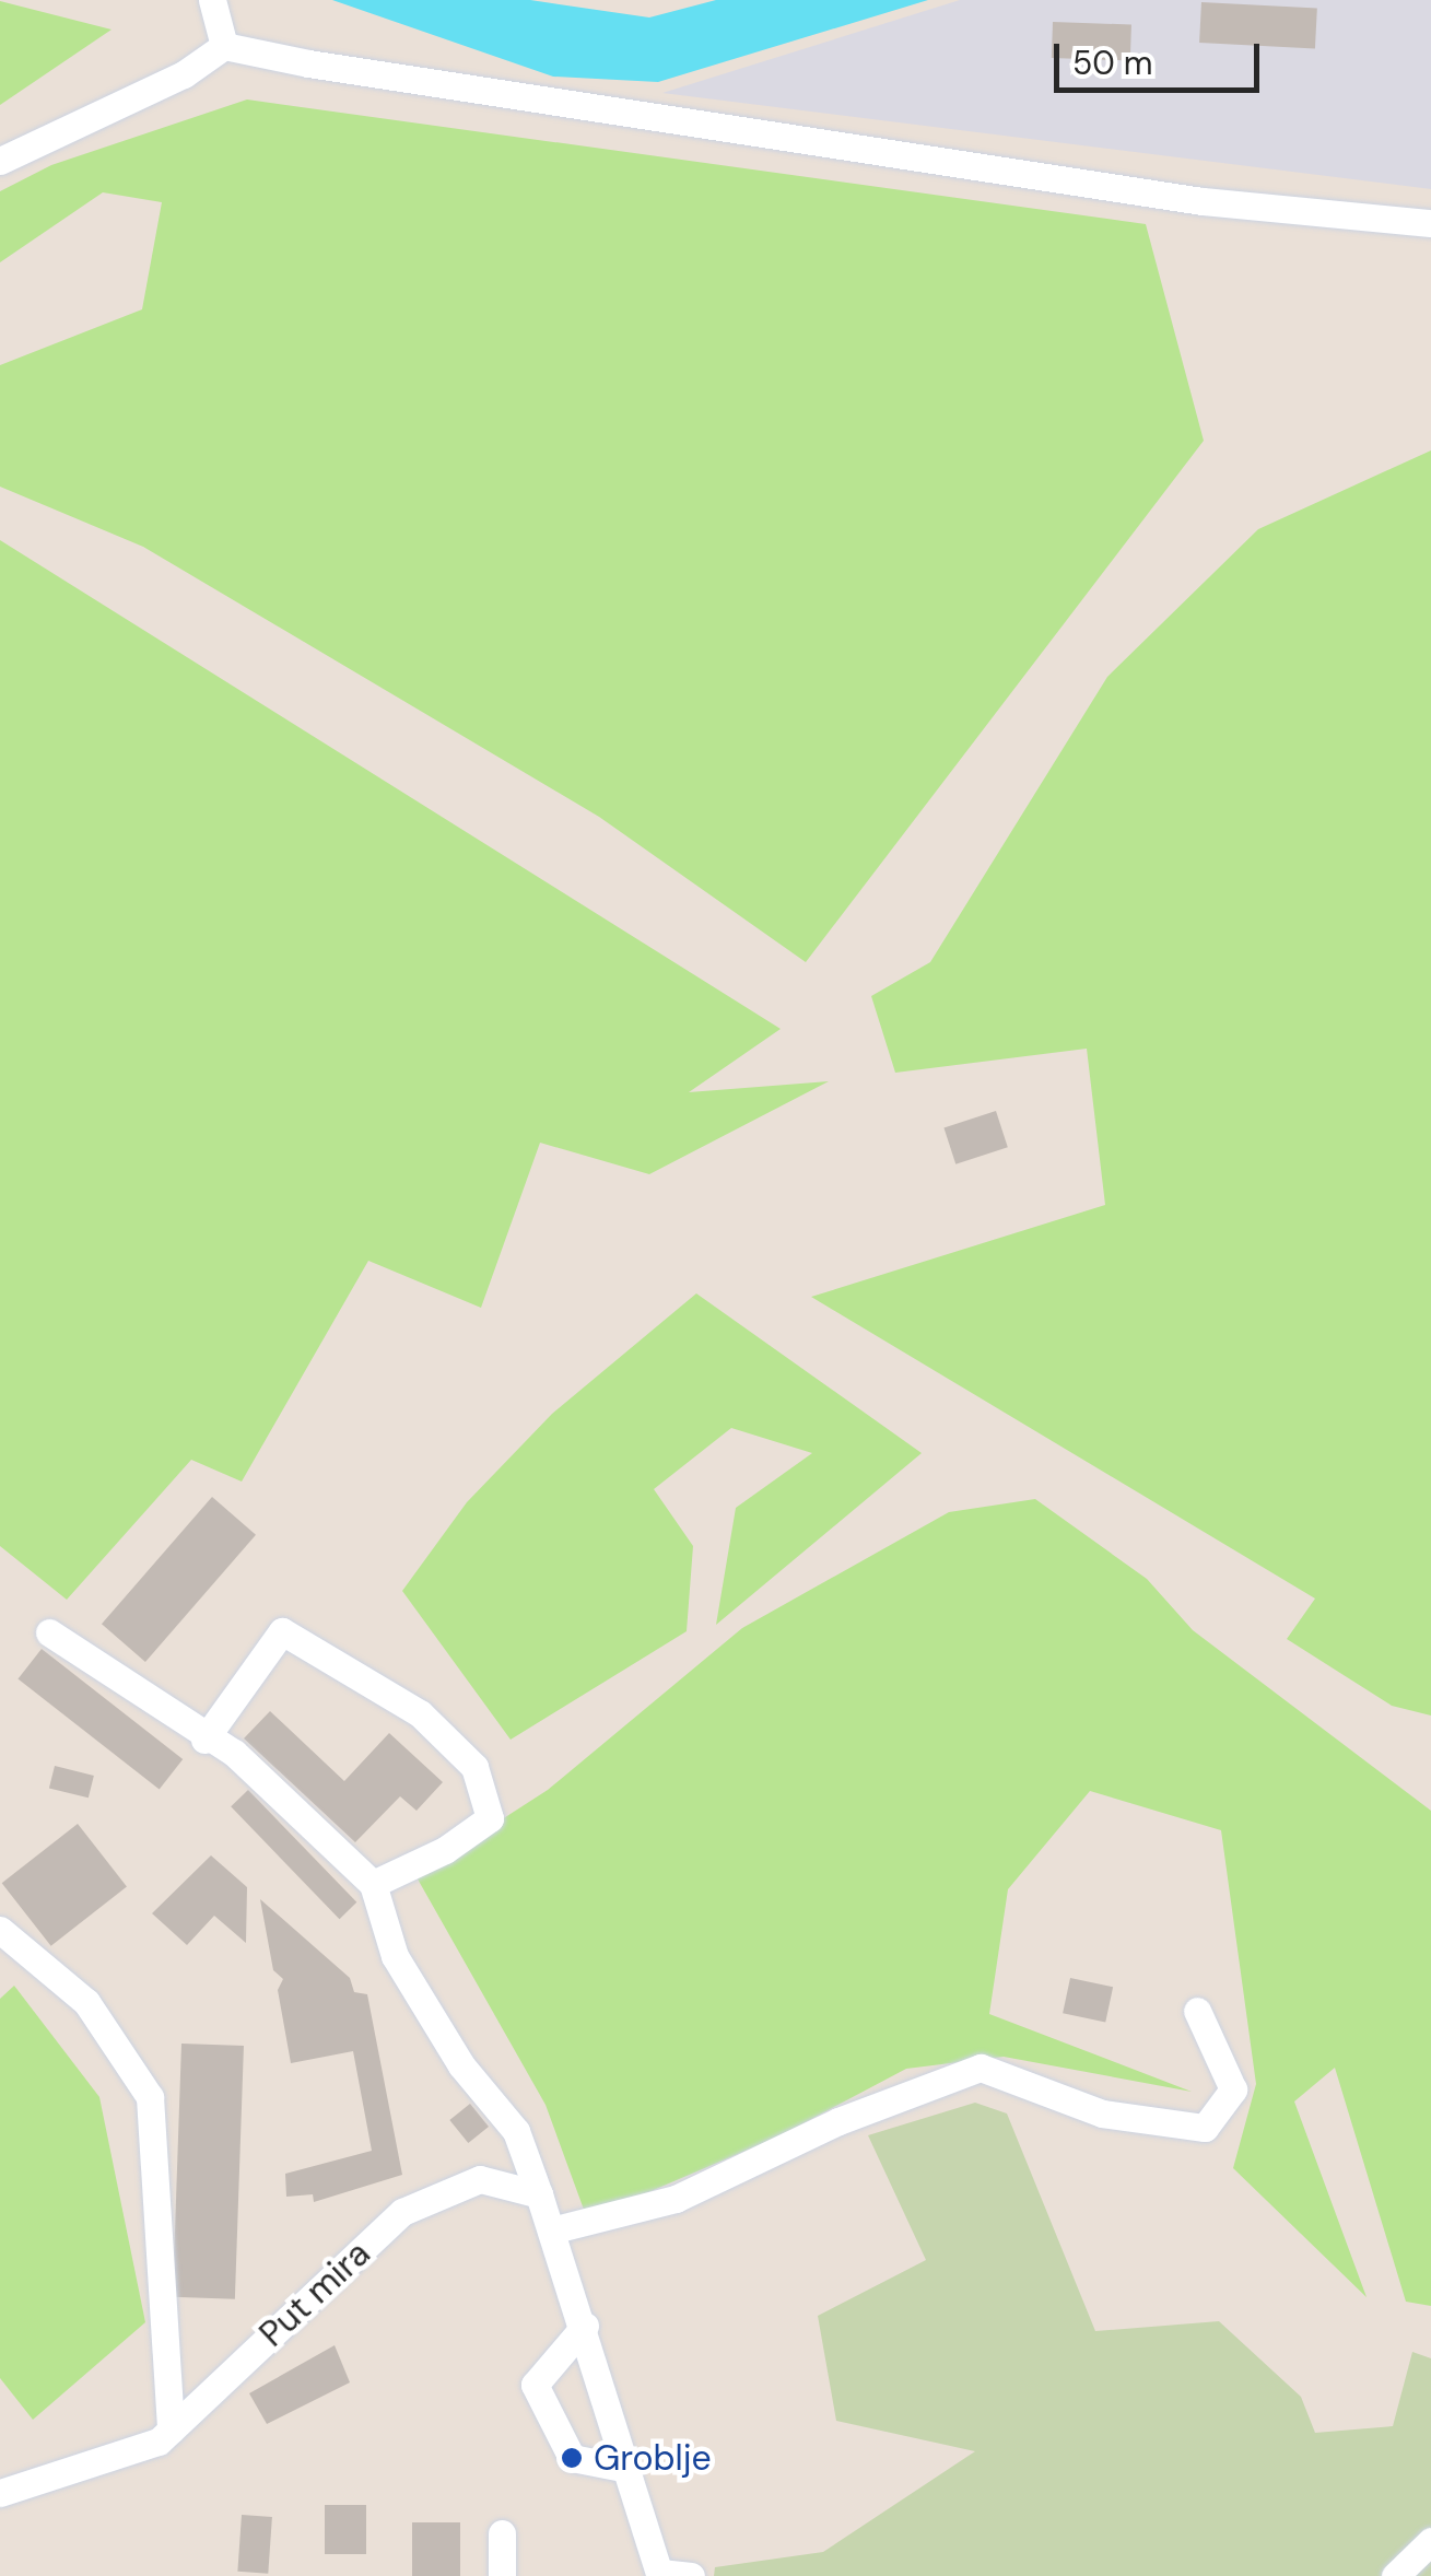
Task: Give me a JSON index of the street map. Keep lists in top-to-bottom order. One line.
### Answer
{"streets":{"street":["Put mira"]},"places":["Groblje"],"scale_bar":"50 m"}
